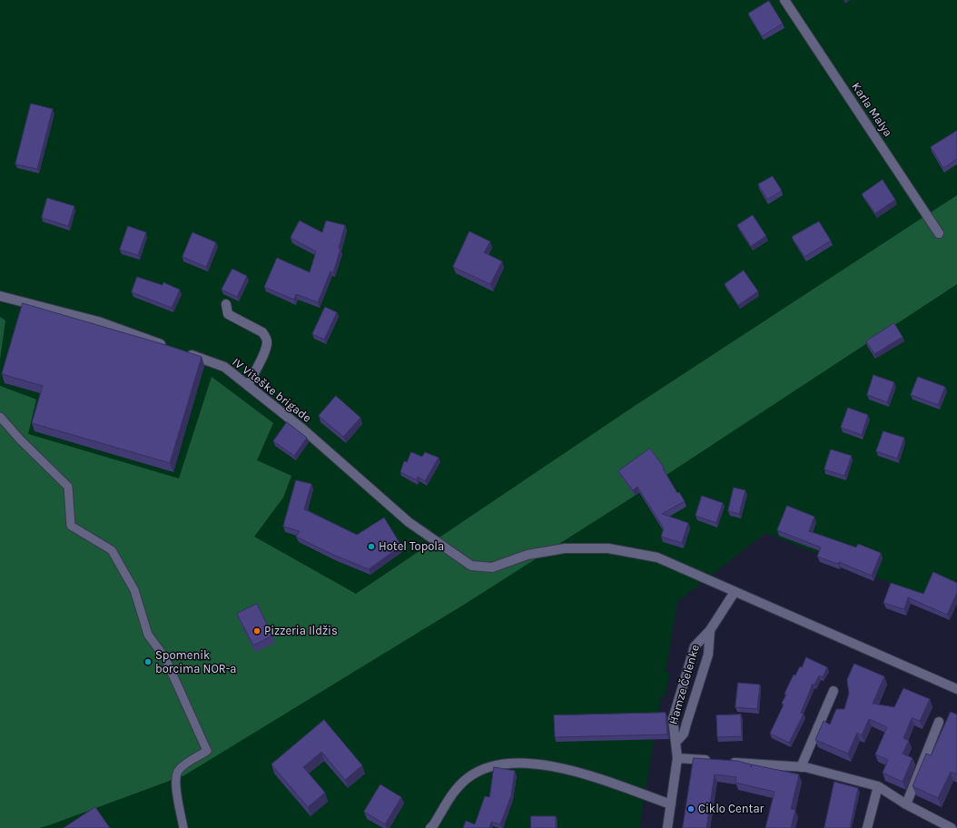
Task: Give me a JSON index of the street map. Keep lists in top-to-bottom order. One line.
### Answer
{"streets":{"street":["Karla Malya","IV Viteške brigade","Hamze Čelenke"]},"crossings":[["IV Viteške brigade","Hamze Čelenke"]],"places":["Hotel Topola","Pizzeria Ildžis","Spomenik borcima NOR-a","Ciklo Centar"]}
